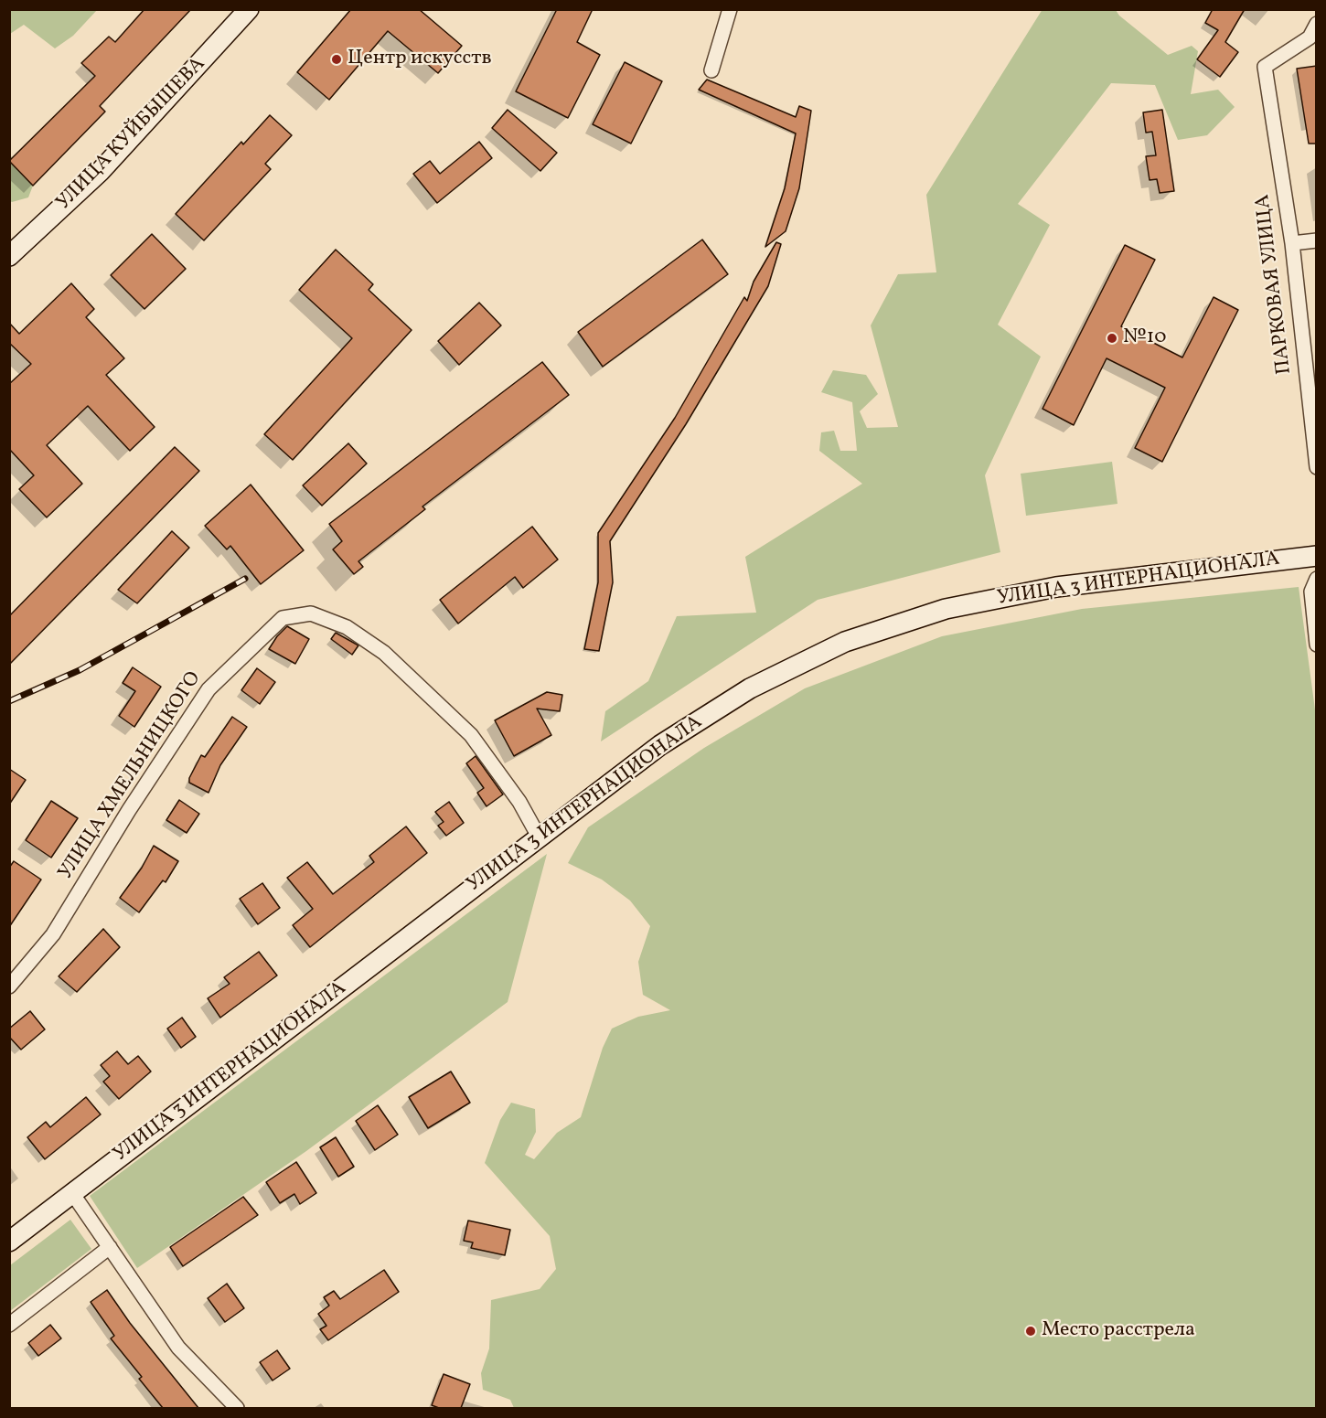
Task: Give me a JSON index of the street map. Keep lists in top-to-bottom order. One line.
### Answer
{"streets":{"main road":["УЛИЦА КУЙБЫШЕВА","УЛИЦА 3 ИНТЕРНАЦИОНАЛА"],"street":["ПАРКОВАЯ УЛИЦА","УЛИЦА ХМЕЛЬНИЦКОГО"]},"crossings":[["УЛИЦА 3 ИНТЕРНАЦИОНАЛА","УЛИЦА ХМЕЛЬНИЦКОГО"]],"places":["Центр искусств","№10","Место расстрела"]}
